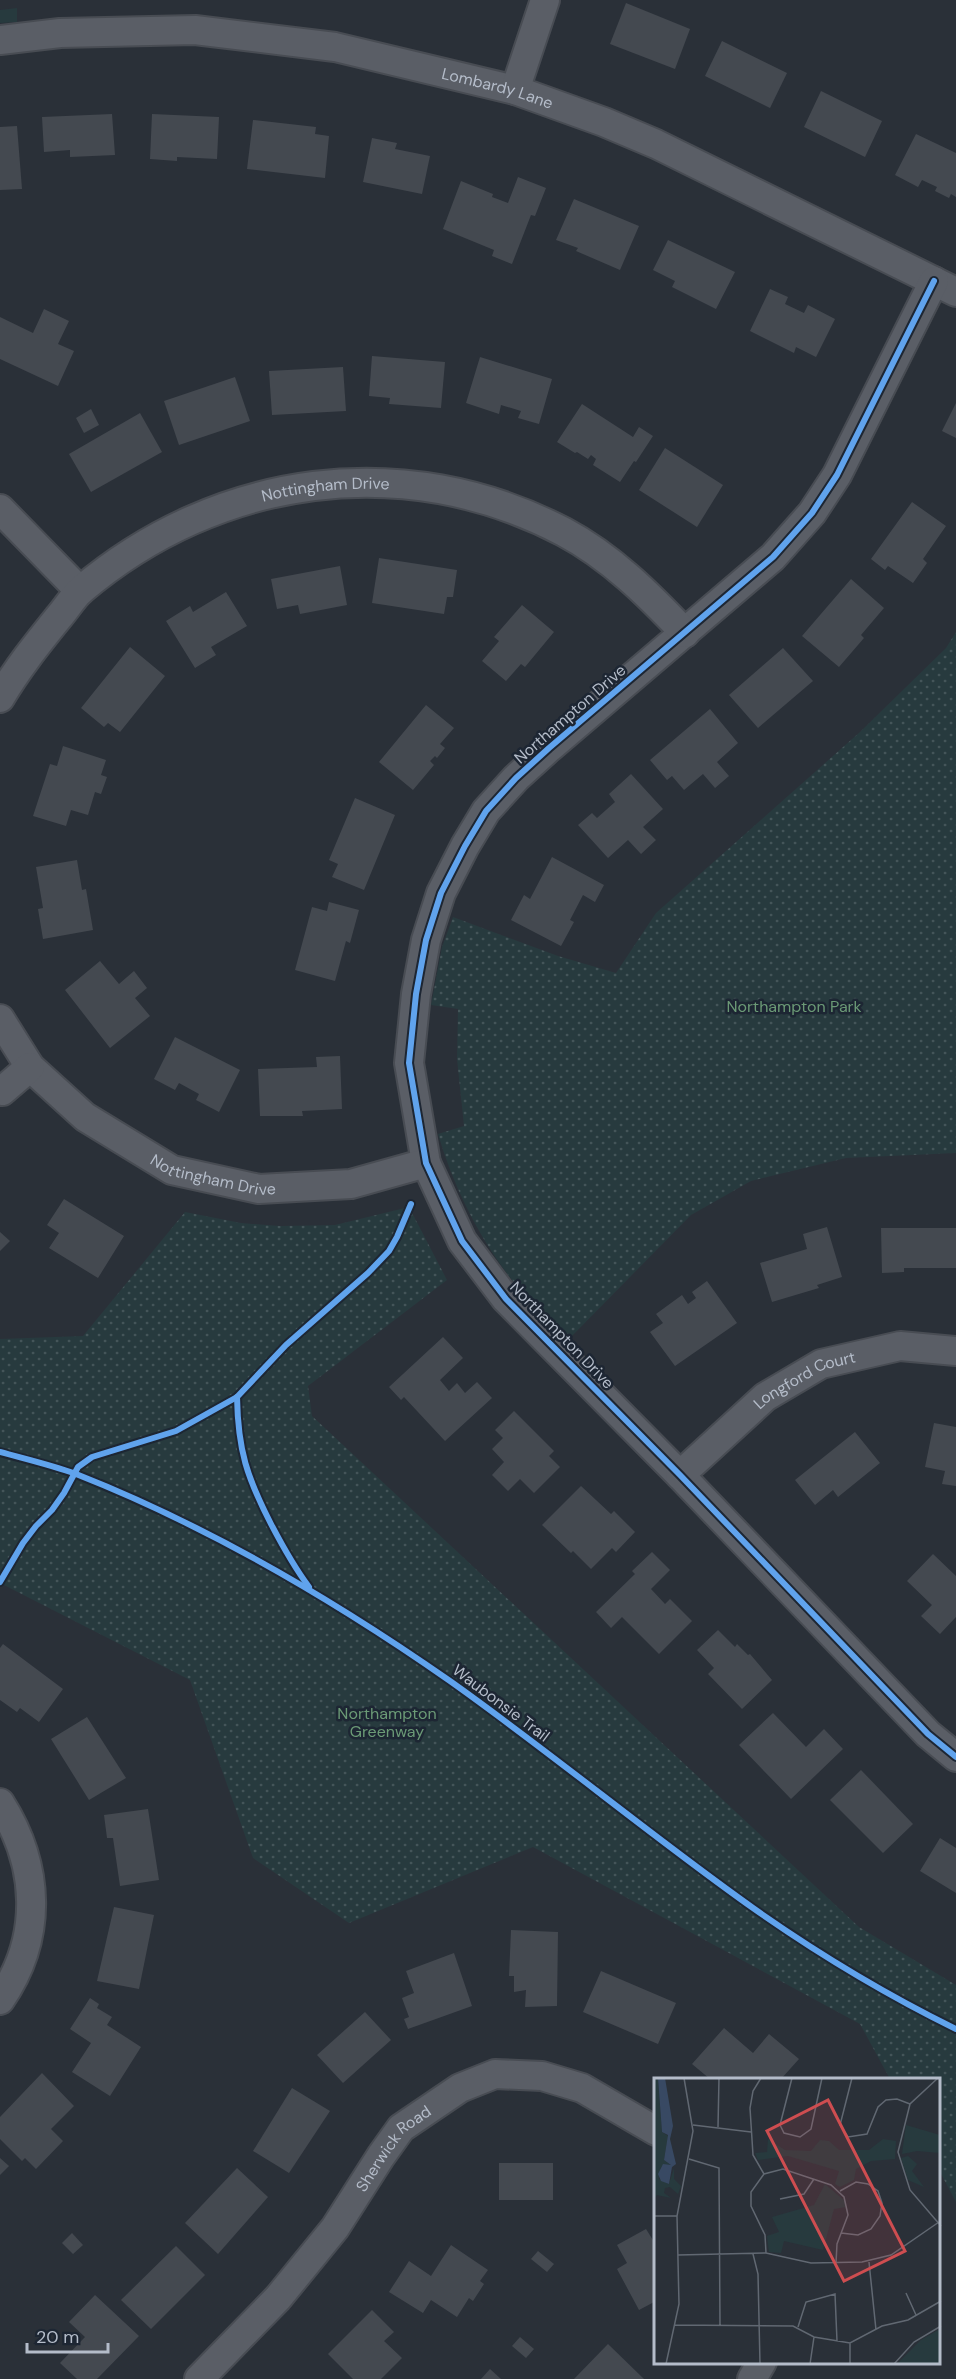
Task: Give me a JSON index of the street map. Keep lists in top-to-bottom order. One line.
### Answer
{"streets":{"street":["Lombardy Lane","Nottingham Drive","Northampton Drive","Longford Court","Sherwick Road"],"cycle path":["Waubonsie Trail"]},"crossings":[["Lombardy Lane","Northampton Drive"],["Nottingham Drive","Northampton Drive"],["Northampton Drive","Longford Court"]],"parks":["Northampton Park","Northampton Greenway"],"scale_bar":"20 m"}
